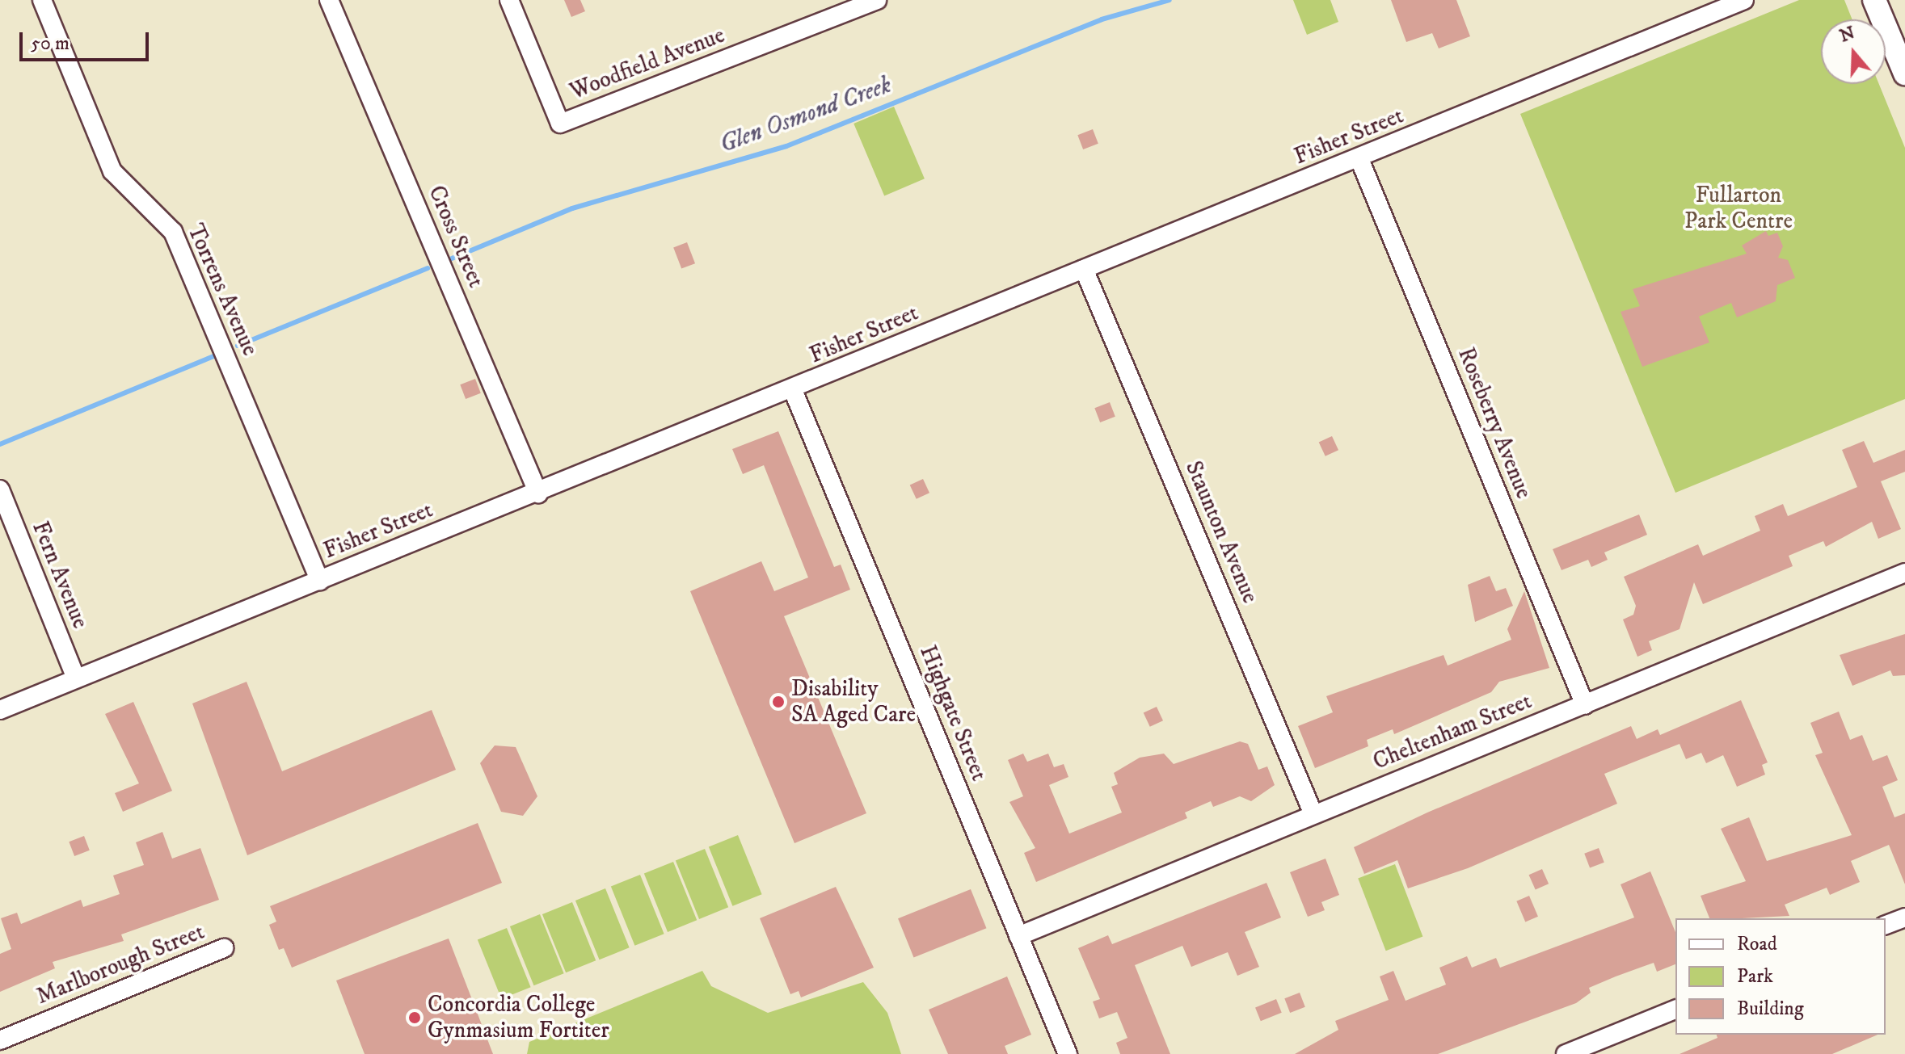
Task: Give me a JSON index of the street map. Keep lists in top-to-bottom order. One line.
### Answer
{"streets":{"street":["Woodfield Avenue","Fisher Street","Cross Street","Torrens Avenue","Roseberry Avenue","Staunton Avenue","Fern Avenue","Highgate Street","Cheltenham Street","Marlborough Street"]},"crossings":[["Fisher Street","Cross Street"],["Fisher Street","Torrens Avenue"],["Fisher Street","Roseberry Avenue"],["Fisher Street","Staunton Avenue"],["Fisher Street","Fern Avenue"],["Fisher Street","Highgate Street"],["Roseberry Avenue","Cheltenham Street"],["Staunton Avenue","Cheltenham Street"],["Highgate Street","Cheltenham Street"]],"water":["Glen Osmond Creek"],"parks":["Fullarton Park Centre"],"places":["Disability SA Aged Care","Concordia College Gynmasium Fortiter"],"legend":["Road","Park","Building"],"scale_bar":"50 m","north":"top"}
